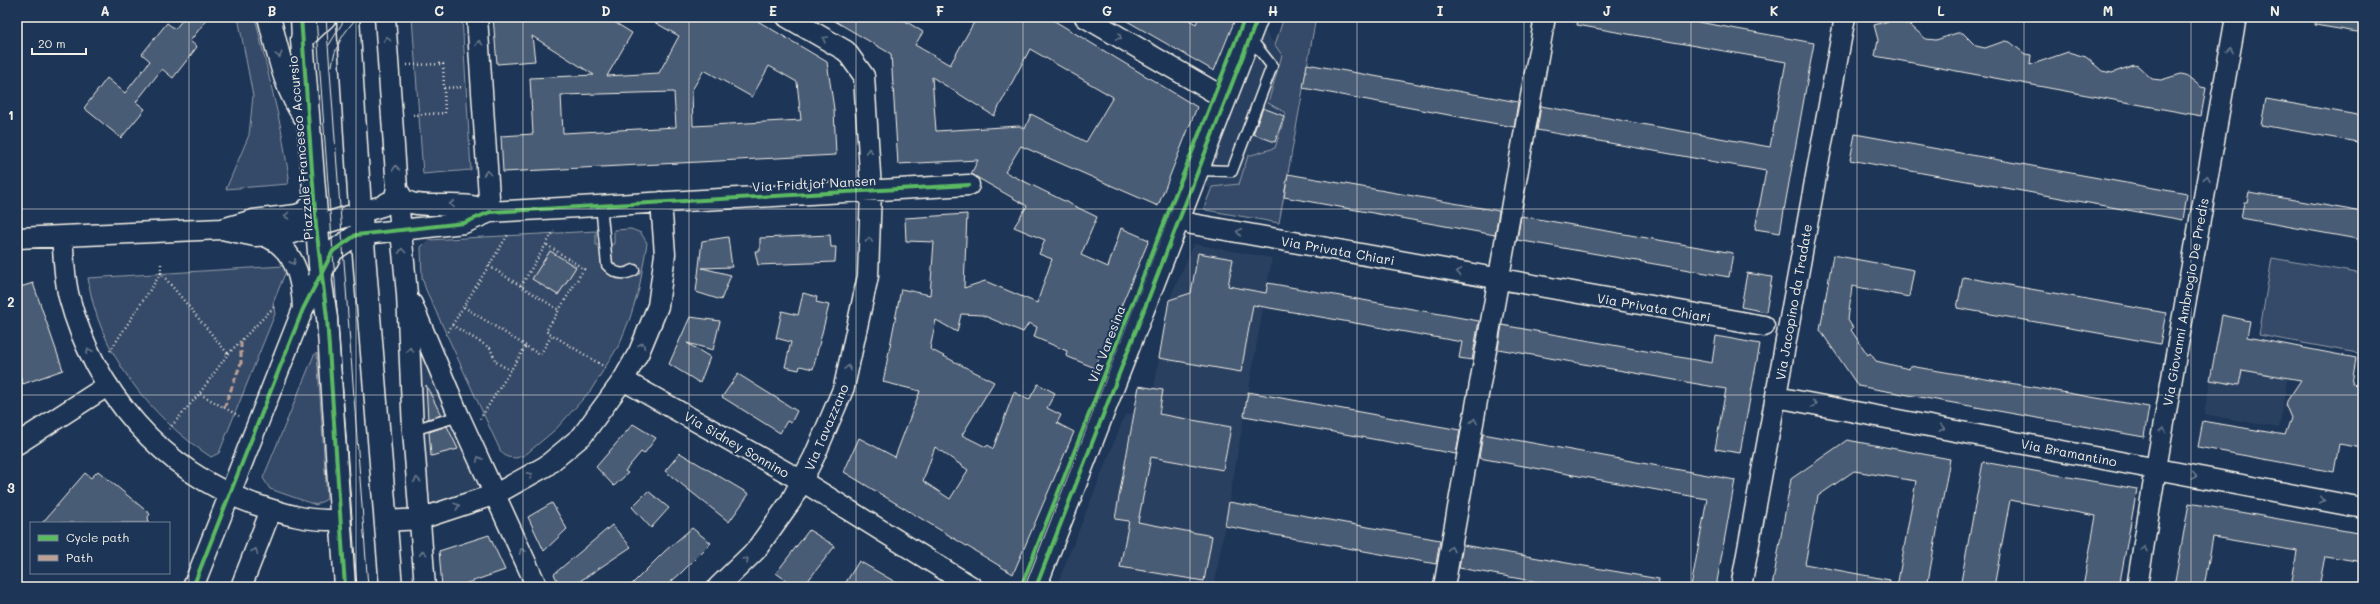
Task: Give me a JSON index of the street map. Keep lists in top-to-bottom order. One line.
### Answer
{"streets":{"main road":["Piazzale Francesco Accursio"],"street":["Via Fridtjof Nansen","Via Privata Chiari","Via Jacopino da Tradate","Via Giovanni Ambrogio De Predis","Via Varesina","Via Tavazzano","Via Sidney Sonnino","Via Bramantino"]},"crossings":[["Piazzale Francesco Accursio","Via Fridtjof Nansen"],["Via Fridtjof Nansen","Via Tavazzano"],["Via Privata Chiari","Via Varesina"],["Via Jacopino da Tradate","Via Bramantino"],["Via Giovanni Ambrogio De Predis","Via Bramantino"],["Via Tavazzano","Via Sidney Sonnino"]],"one_way":["Via Privata Chiari","Via Giovanni Ambrogio De Predis","Via Tavazzano","Via Bramantino"],"legend":["Cycle path","Path"],"scale_bar":"20 m","grid":{"columns":["A","B","C","D","E","F","G","H","I","J","K","L","M","N"],"rows":["1","2","3"]}}
